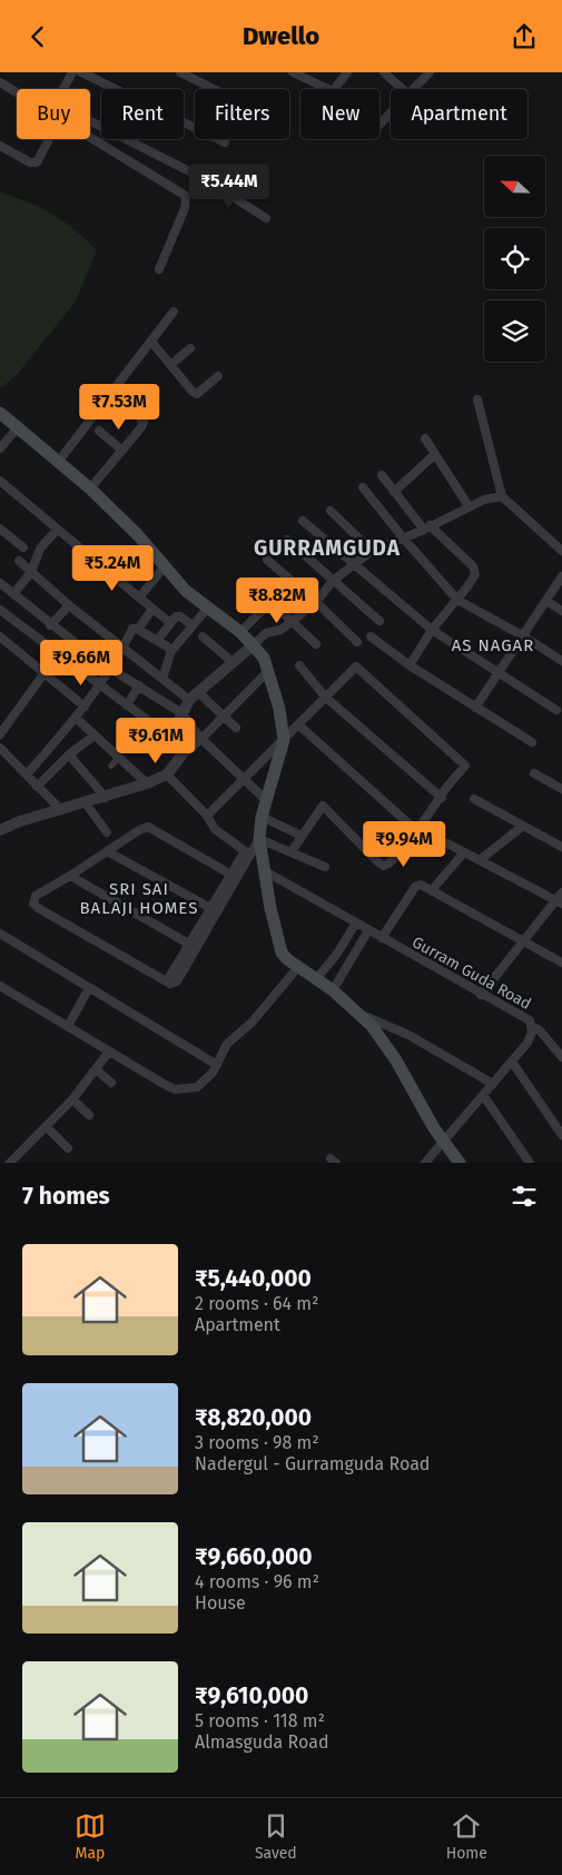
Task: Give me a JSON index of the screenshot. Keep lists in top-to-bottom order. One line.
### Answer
{"streets":{"street":["Gurram Guda Road"]},"districts":["GURRAMGUDA","AS NAGAR","SRI SAI BALAJI HOMES"],"north":"left","page":{"header":"Dwello","chip":["Buy","Rent","Filters","New","Apartment"],"price":["₹5.44M","₹7.53M","₹5.24M","₹8.82M","₹9.66M","₹9.61M","₹9.94M"],"heading":"7 homes","list":[{"name":"₹5,440,000","note":"2 rooms · 64 m² · Apartment"},{"name":"₹8,820,000","note":"3 rooms · 98 m² · Nadergul - Gurramguda Road"},{"name":"₹9,660,000","note":"4 rooms · 96 m² · House"},{"name":"₹9,610,000","note":"5 rooms · 118 m² · Almasguda Road"}],"tabs":["Map","Saved","Home"]}}
